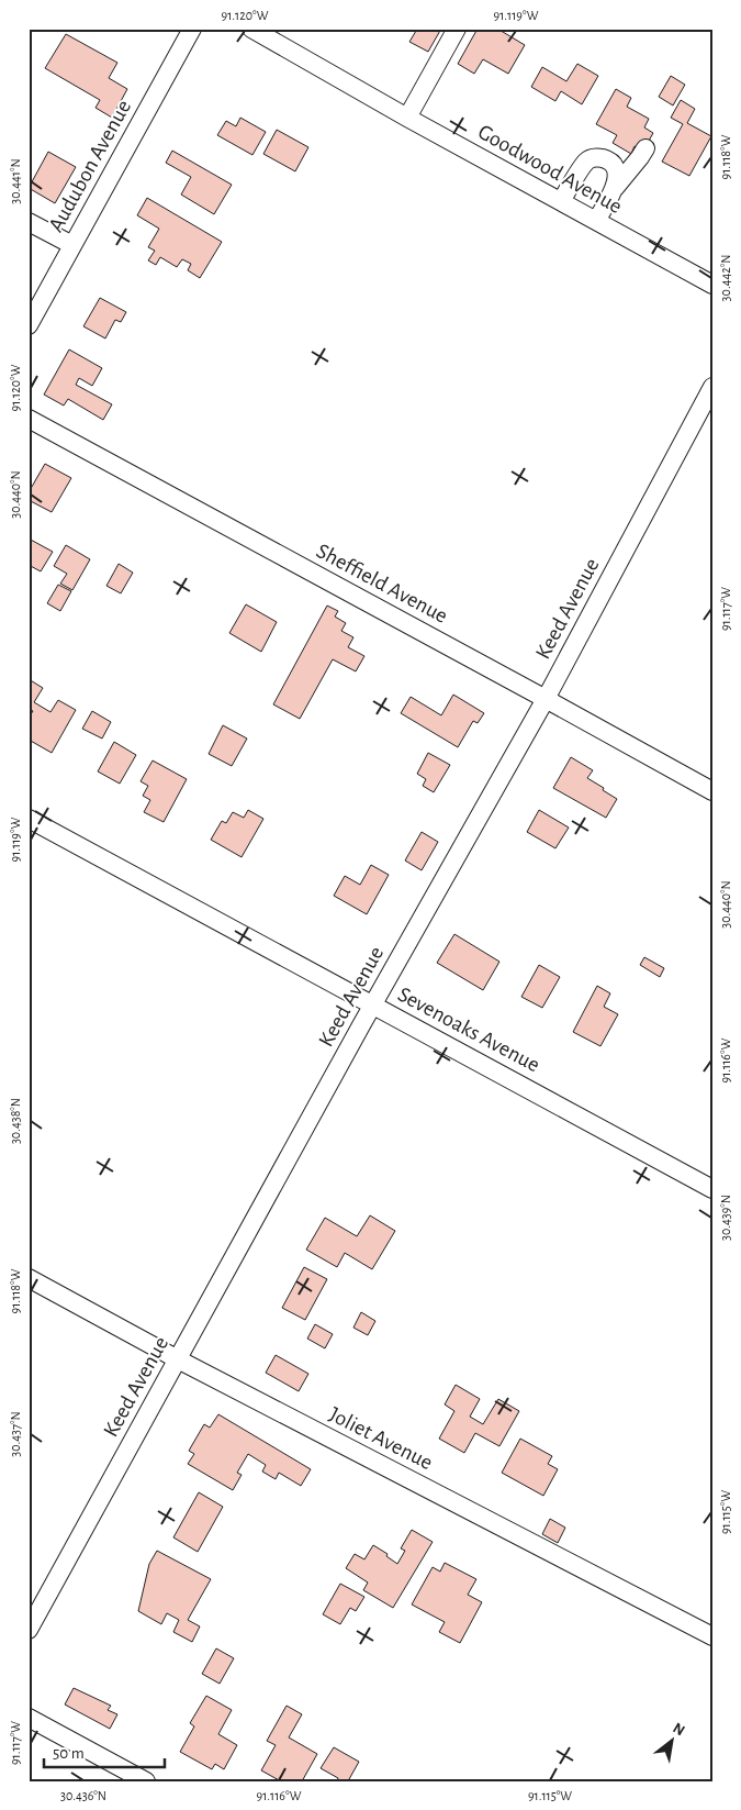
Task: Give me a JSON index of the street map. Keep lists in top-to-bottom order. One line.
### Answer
{"streets":{"street":["Audubon Avenue","Goodwood Avenue","Sheffield Avenue","Keed Avenue","Sevenoaks Avenue","Joliet Avenue"]},"crossings":[["Sheffield Avenue","Keed Avenue"],["Keed Avenue","Sevenoaks Avenue"],["Keed Avenue","Joliet Avenue"]],"scale_bar":"50 m","north":"top right","coordinates":["91.120°W","91.119°W","91.118°W","30.441°N","30.442°N","30.440°N","91.117°W","91.116°W","30.438°N","30.439°N","30.437°N","91.115°W","30.436°N"]}
